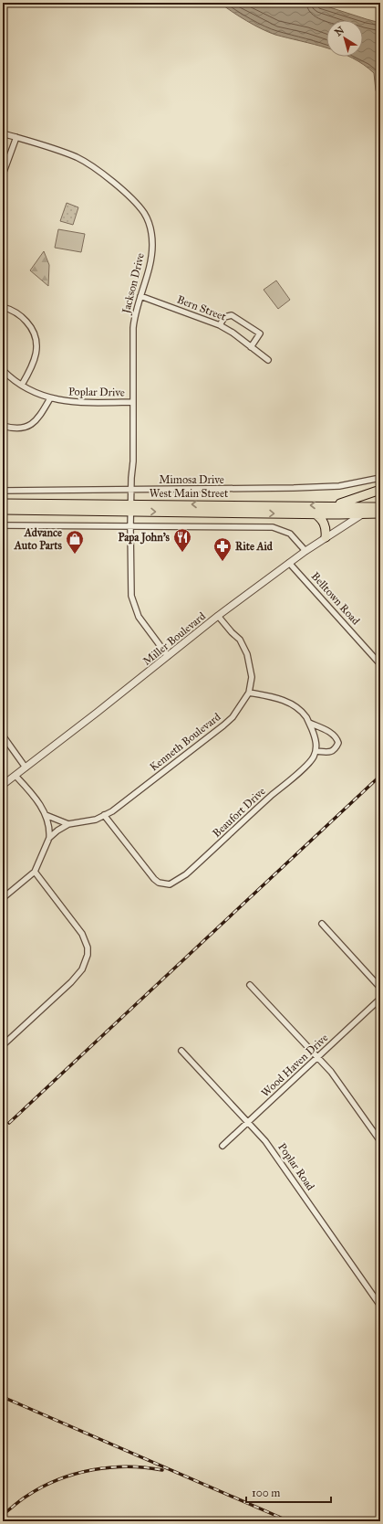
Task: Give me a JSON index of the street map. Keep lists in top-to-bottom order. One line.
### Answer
{"streets":{"main road":["West Main Street"],"street":["Jackson Drive","Bern Street","Poplar Drive","Mimosa Drive","Belltown Road","Miller Boulevard","Kenneth Boulevard","Beaufort Drive","Wood Haven Drive","Poplar Road"]},"crossings":[["Jackson Drive","Bern Street"],["Jackson Drive","Poplar Drive"],["Jackson Drive","Mimosa Drive"],["Jackson Drive","West Main Street"],["Jackson Drive","Miller Boulevard"],["West Main Street","Miller Boulevard"],["Belltown Road","Miller Boulevard"],["Miller Boulevard","Kenneth Boulevard"],["Kenneth Boulevard","Beaufort Drive"],["Wood Haven Drive","Poplar Road"]],"places":{"restaurant":["Papa John's"],"shop":["Advance Auto Parts"],"pharmacy":["Rite Aid"]},"scale_bar":"100 m","north":"top left"}
